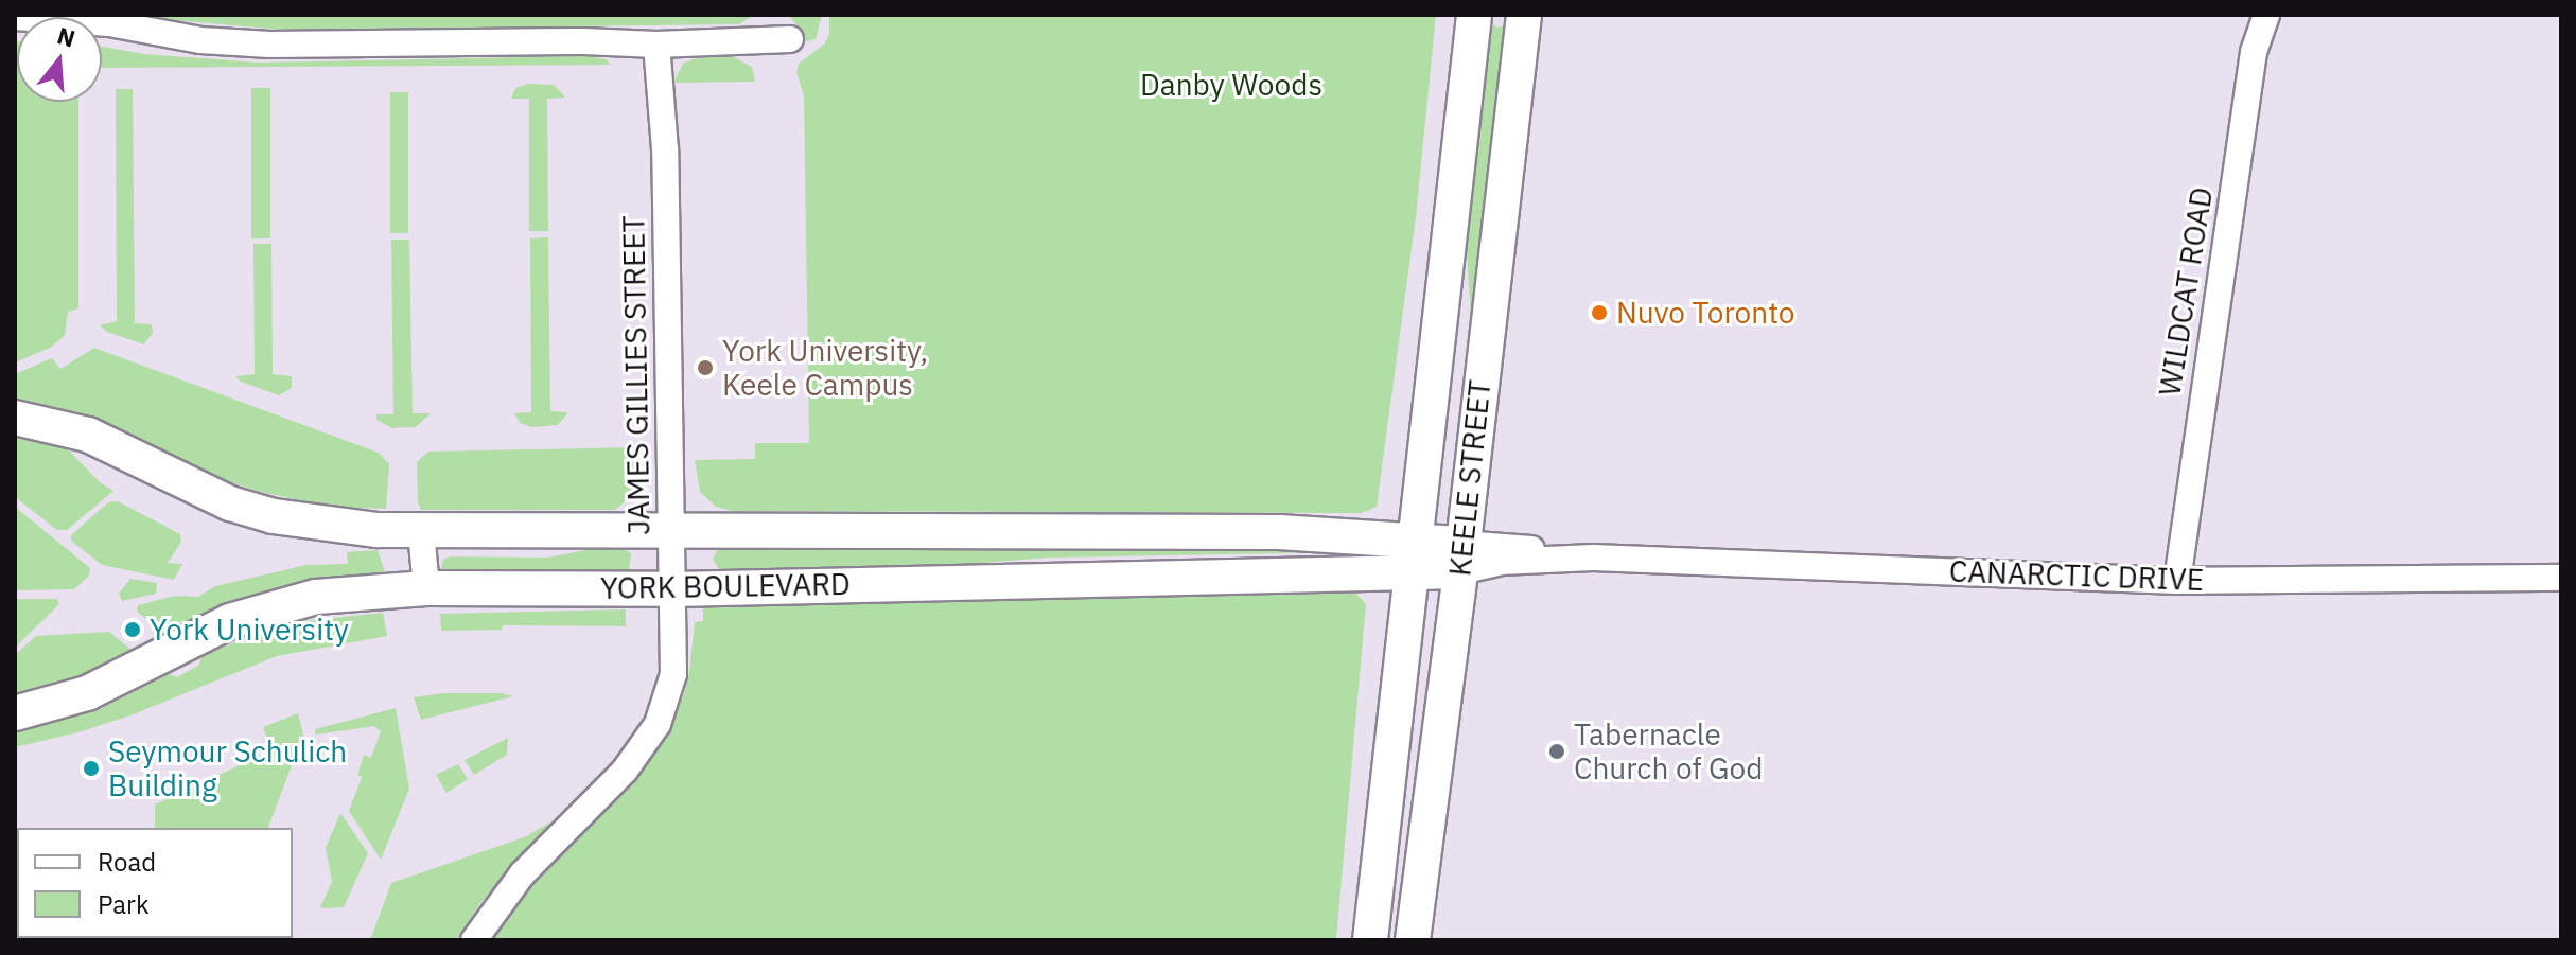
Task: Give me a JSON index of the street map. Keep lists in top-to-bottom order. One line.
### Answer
{"streets":{"street":["WILDCAT ROAD","JAMES GILLIES STREET","KEELE STREET","CANARCTIC DRIVE","YORK BOULEVARD"]},"crossings":[["WILDCAT ROAD","CANARCTIC DRIVE"],["JAMES GILLIES STREET","YORK BOULEVARD"],["KEELE STREET","CANARCTIC DRIVE"],["KEELE STREET","YORK BOULEVARD"],["CANARCTIC DRIVE","YORK BOULEVARD"]],"parks":["Danby Woods"],"places":["Nuvo Toronto","York University, Keele Campus","York University","Tabernacle Church of God","Seymour Schulich Building"],"legend":["Road","Park"],"north":"top"}
